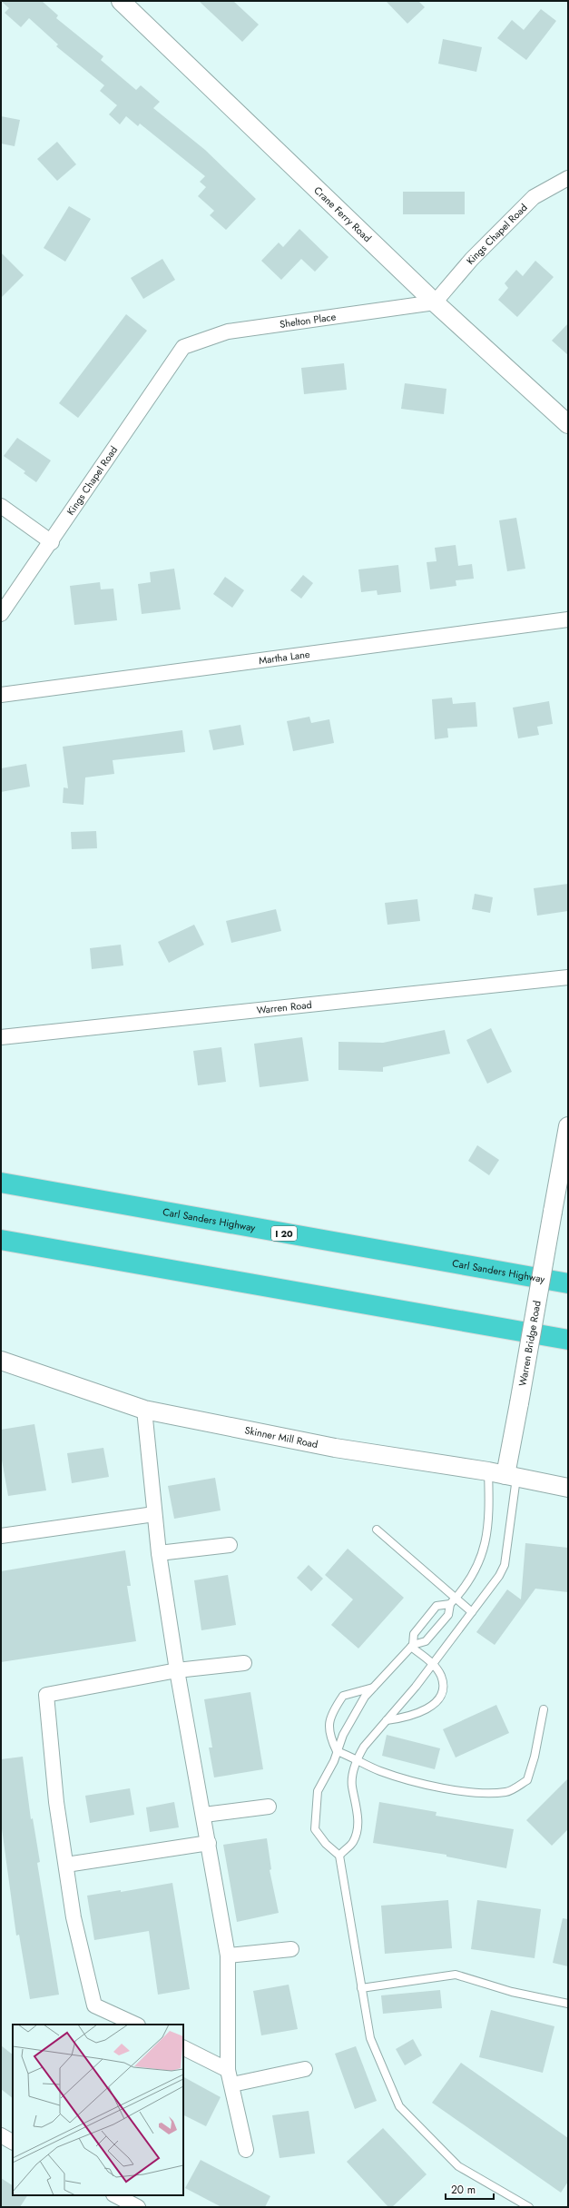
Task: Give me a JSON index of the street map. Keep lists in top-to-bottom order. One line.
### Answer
{"streets":{"highway":["Carl Sanders Highway","I 20"],"street":["Crane Ferry Road","Kings Chapel Road","Shelton Place","Martha Lane","Warren Road","Warren Bridge Road","Skinner Mill Road"]},"crossings":[["Crane Ferry Road","Kings Chapel Road"],["Crane Ferry Road","Shelton Place"],["Kings Chapel Road","Shelton Place"],["Warren Bridge Road","Skinner Mill Road"]],"scale_bar":"20 m"}
